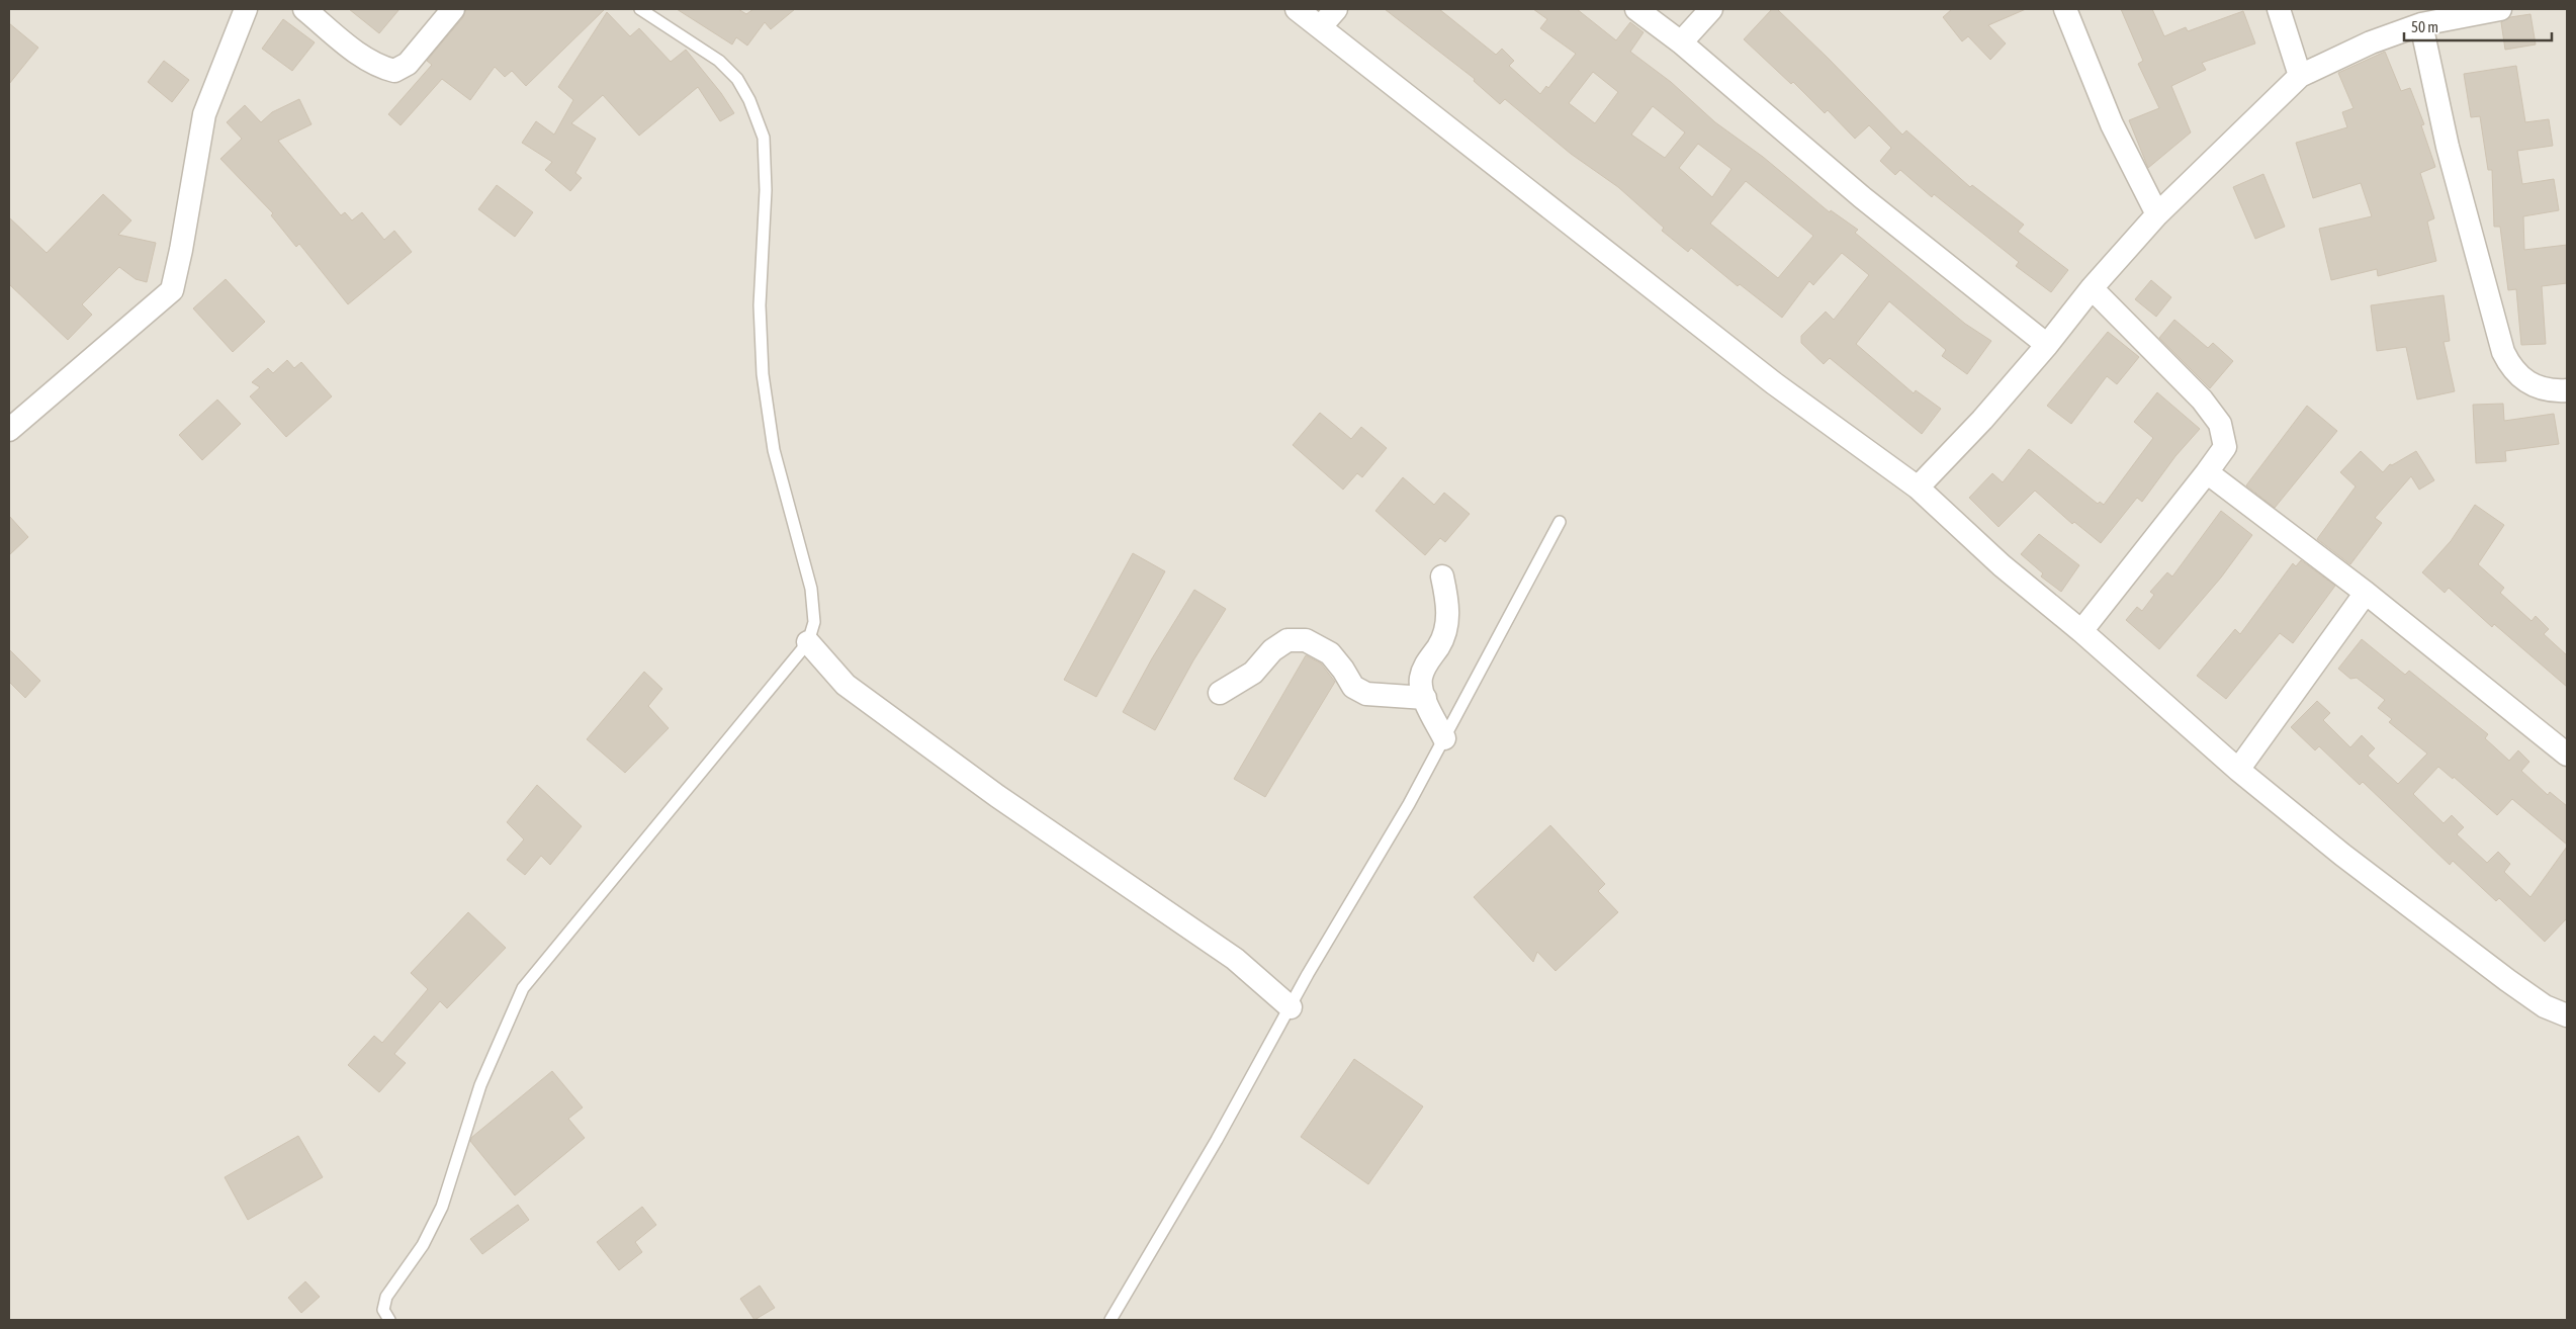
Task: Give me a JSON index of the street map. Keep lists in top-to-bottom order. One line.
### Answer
{"scale_bar":"50 m"}
